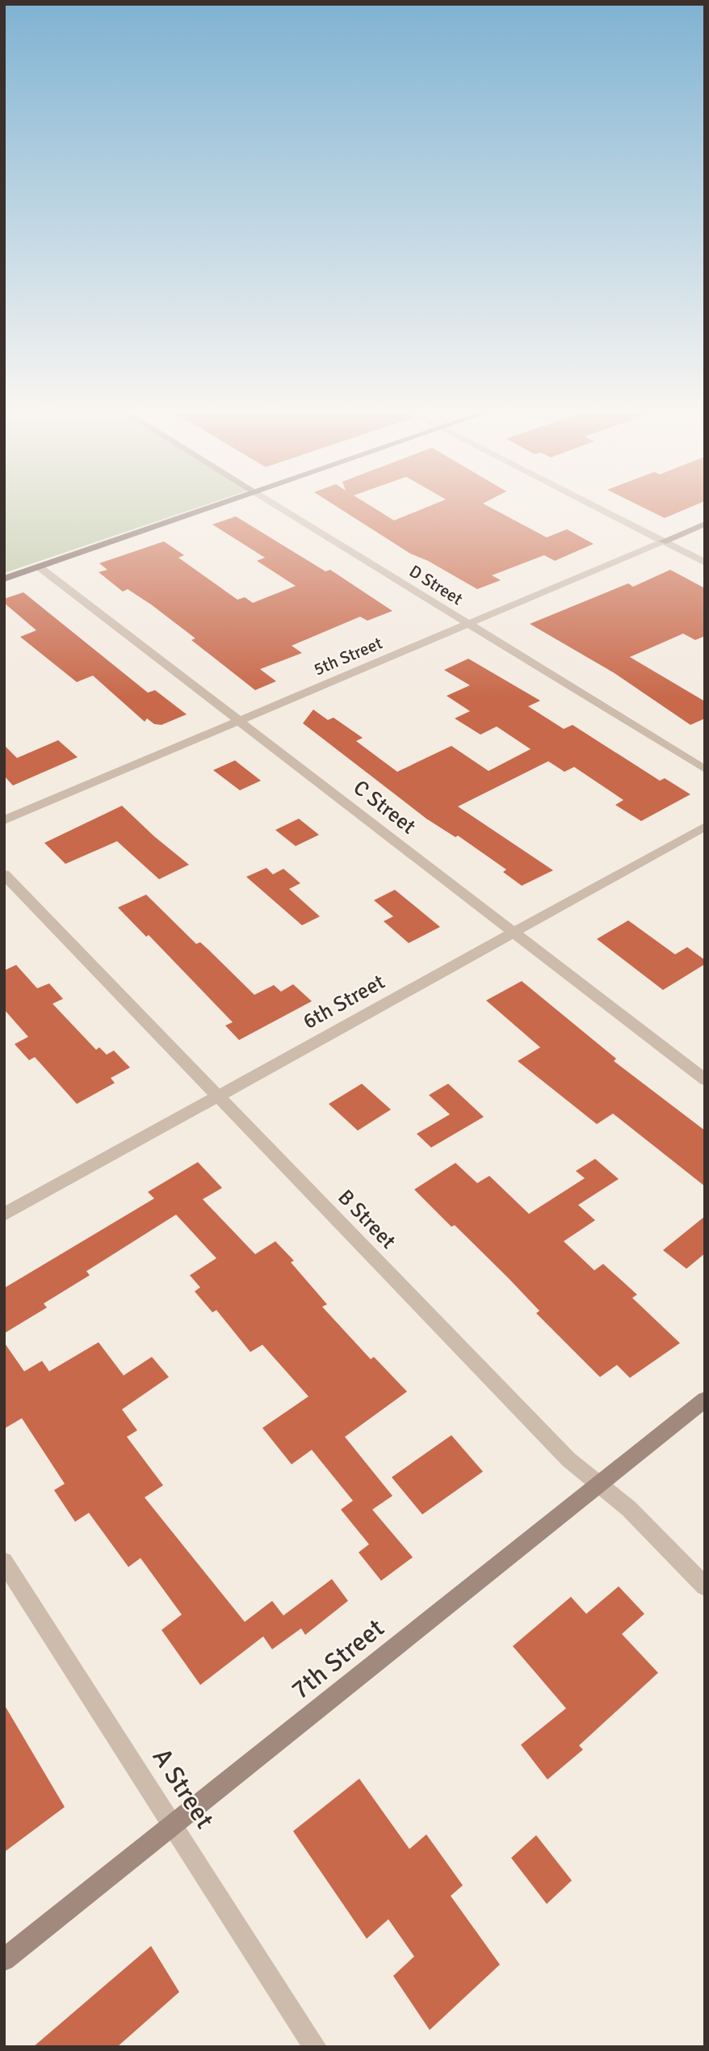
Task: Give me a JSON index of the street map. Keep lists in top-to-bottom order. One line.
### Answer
{"streets":{"street":["D Street","5th Street","C Street","6th Street","B Street","7th Street","A Street"]},"crossings":[["D Street","5th Street"],["5th Street","C Street"],["C Street","6th Street"],["6th Street","B Street"],["B Street","7th Street"],["7th Street","A Street"]]}
